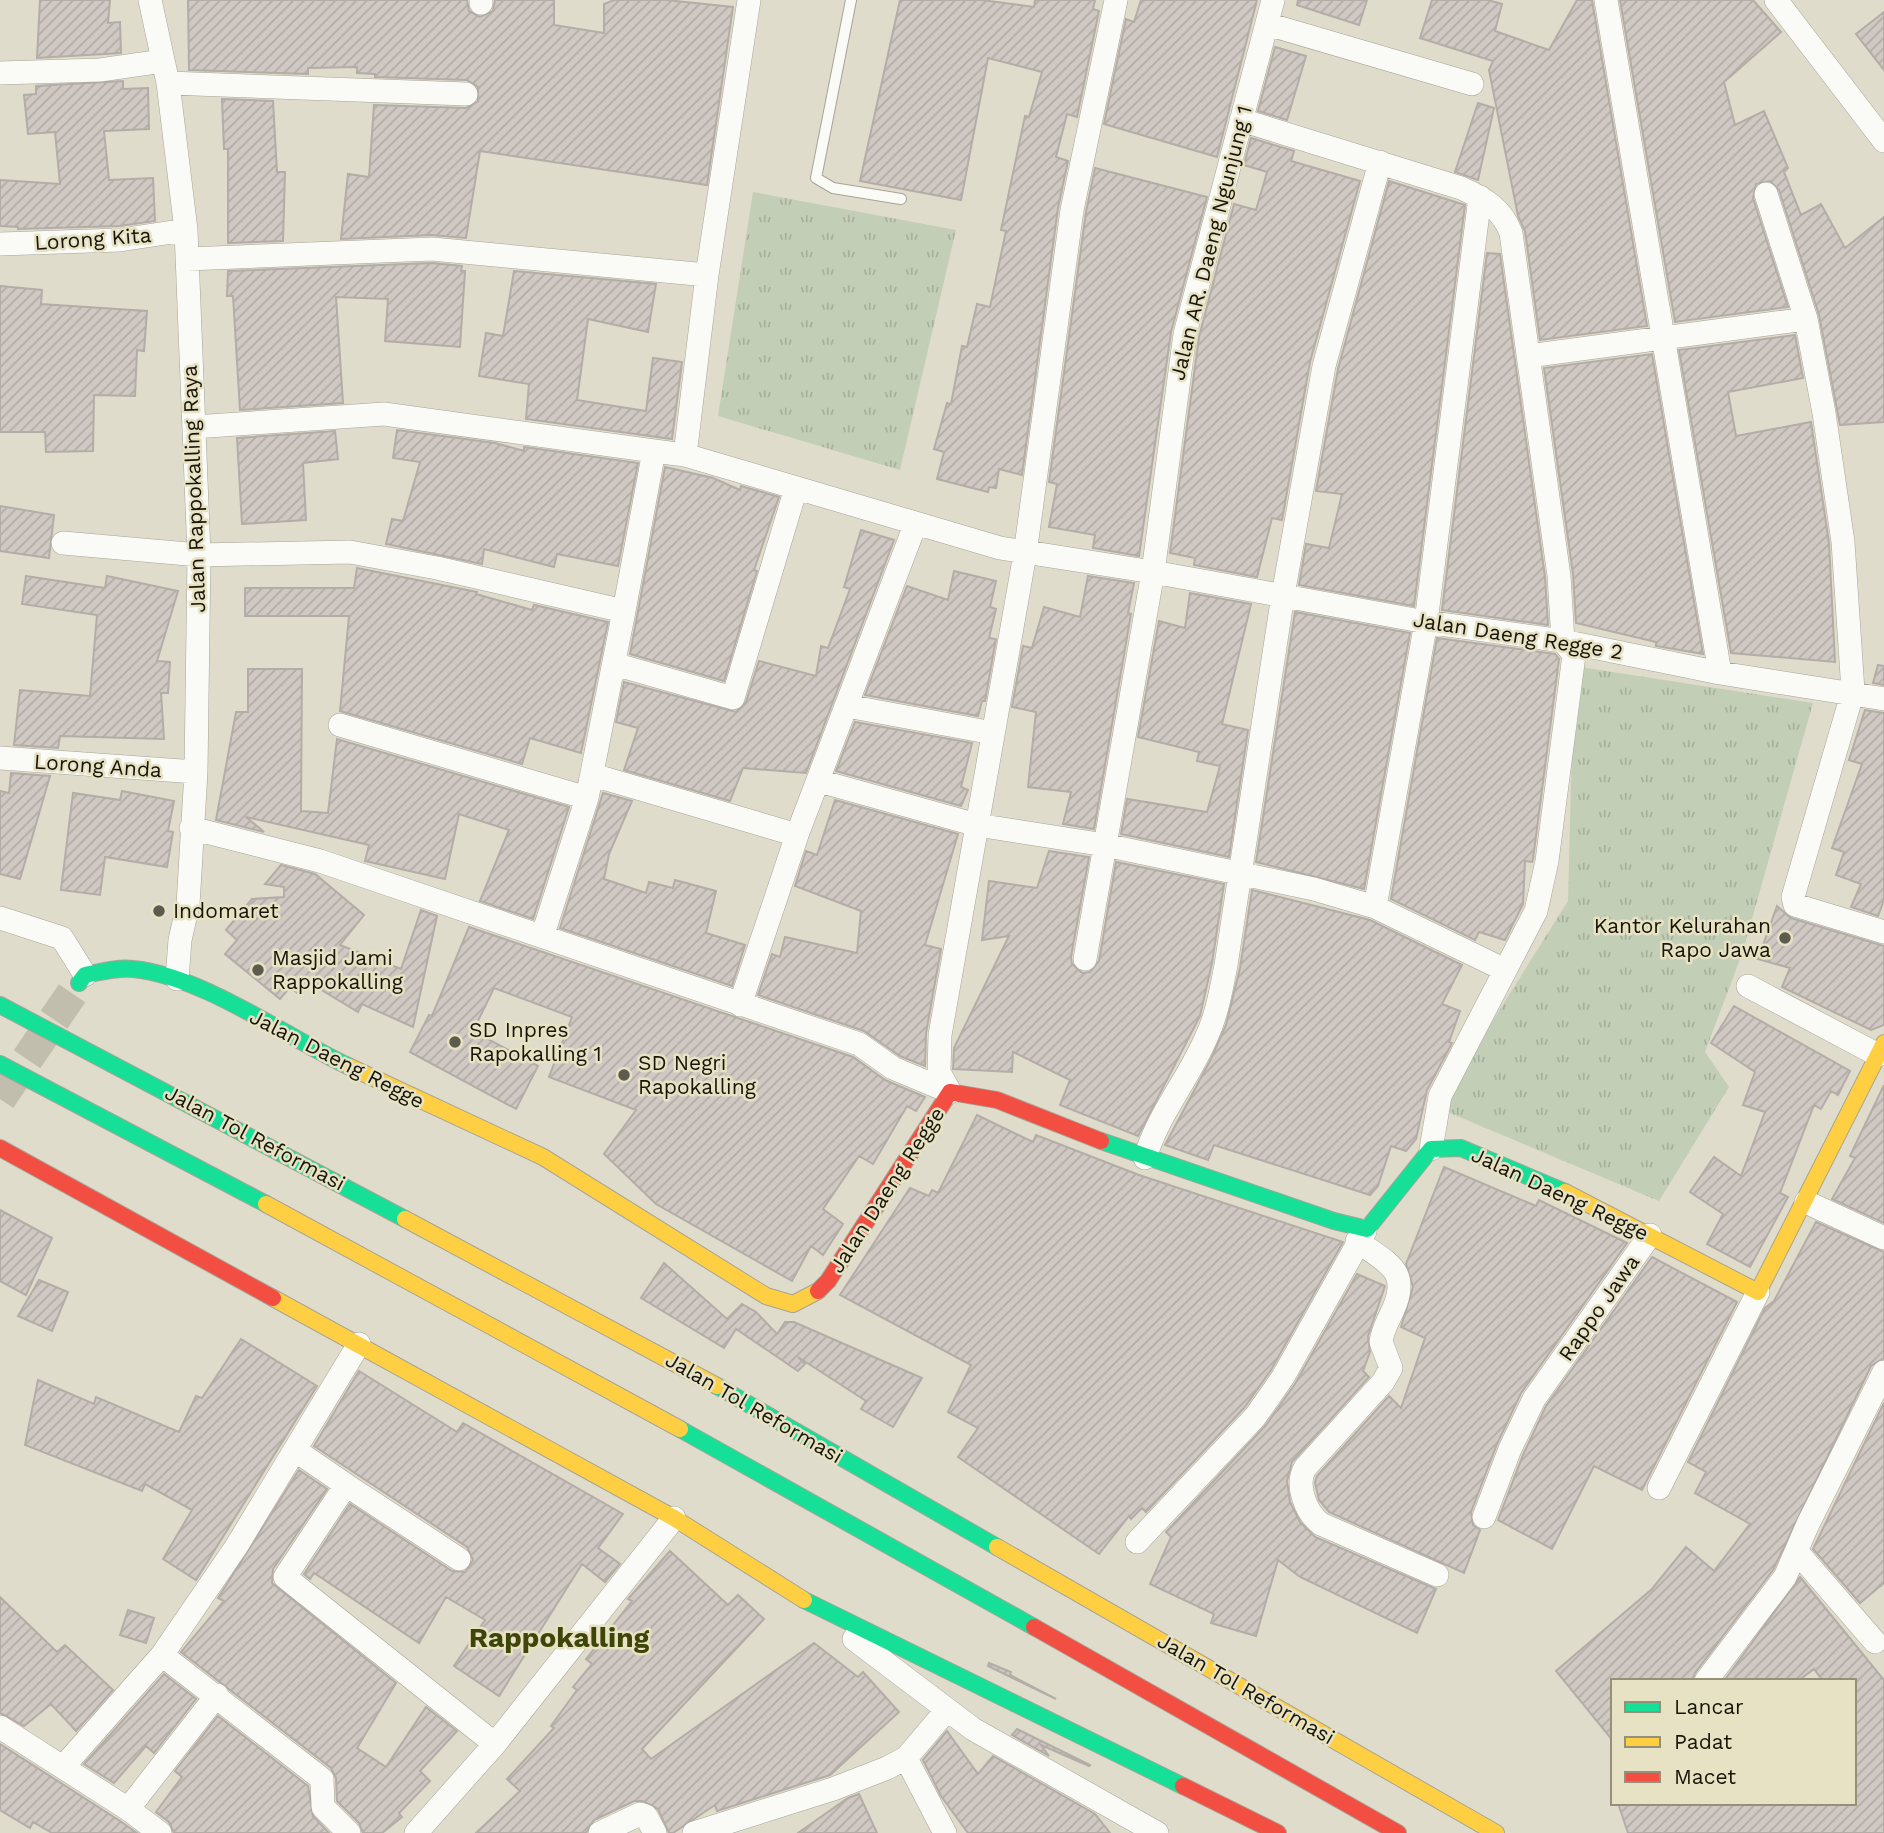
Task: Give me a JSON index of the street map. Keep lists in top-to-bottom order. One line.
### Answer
{"streets":{"main road":["Jalan Daeng Regge","Jalan Tol Reformasi"],"street":["Lorong Kita","Jalan AR. Daeng Ngunjung 1","Jalan Rappokalling Raya","Jalan Daeng Regge 2","Lorong Anda","Rappo Jawa"]},"crossings":[["Lorong Kita","Jalan Rappokalling Raya"],["Jalan AR. Daeng Ngunjung 1","Jalan Daeng Regge 2"],["Jalan Rappokalling Raya","Jalan Daeng Regge 2"],["Jalan Rappokalling Raya","Lorong Anda"],["Jalan Rappokalling Raya","Jalan Daeng Regge"],["Jalan Daeng Regge","Rappo Jawa"]],"districts":["Rappokalling"],"places":["Indomaret","Kantor Kelurahan Rapo Jawa","Masjid Jami Rappokalling","SD Inpres Rapokalling 1","SD Negri Rapokalling"],"legend":["Lancar","Padat","Macet"]}
